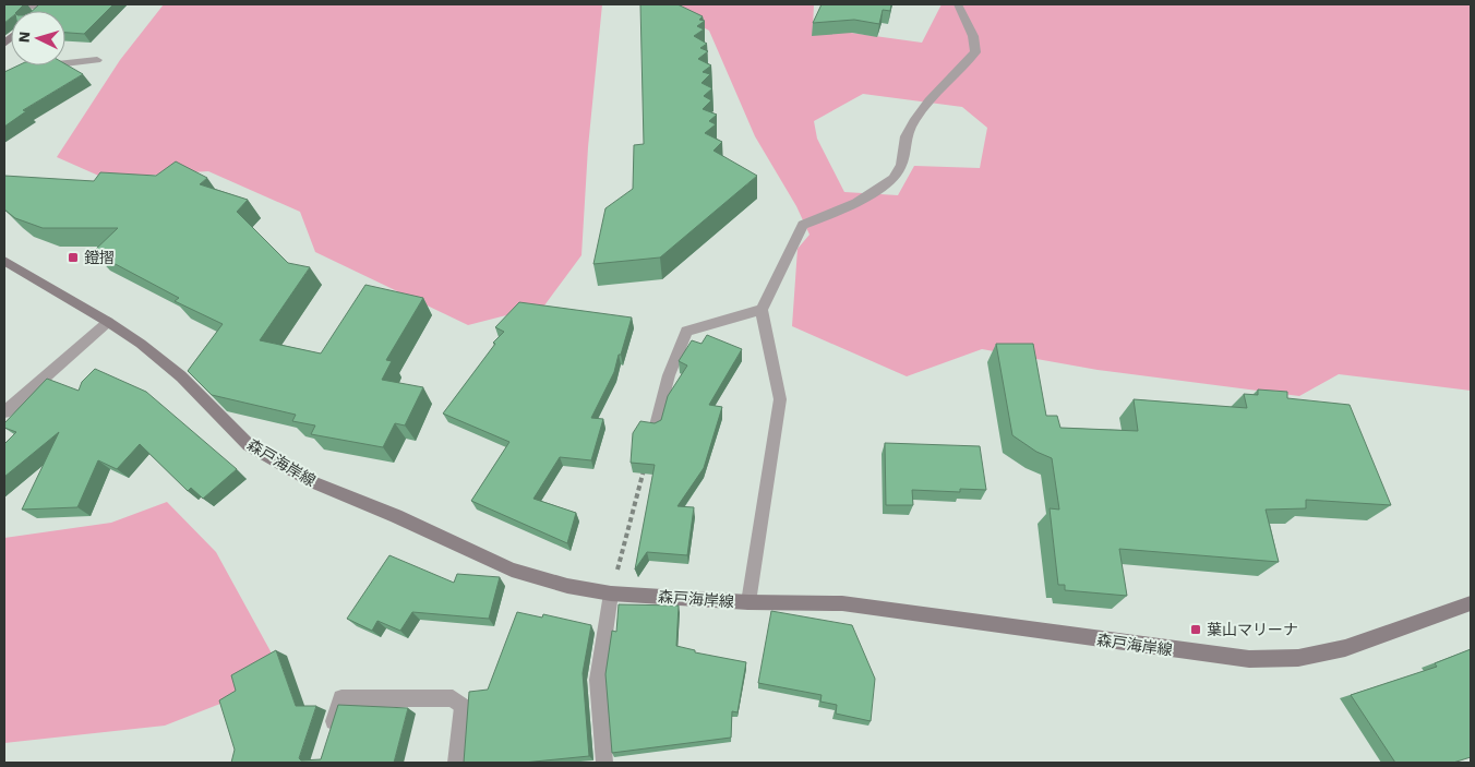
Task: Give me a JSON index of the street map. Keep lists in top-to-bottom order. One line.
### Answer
{"streets":{"main road":["森戸海岸線"]},"places":{"transit":["鐙摺","葉山マリーナ"]},"north":"left"}
